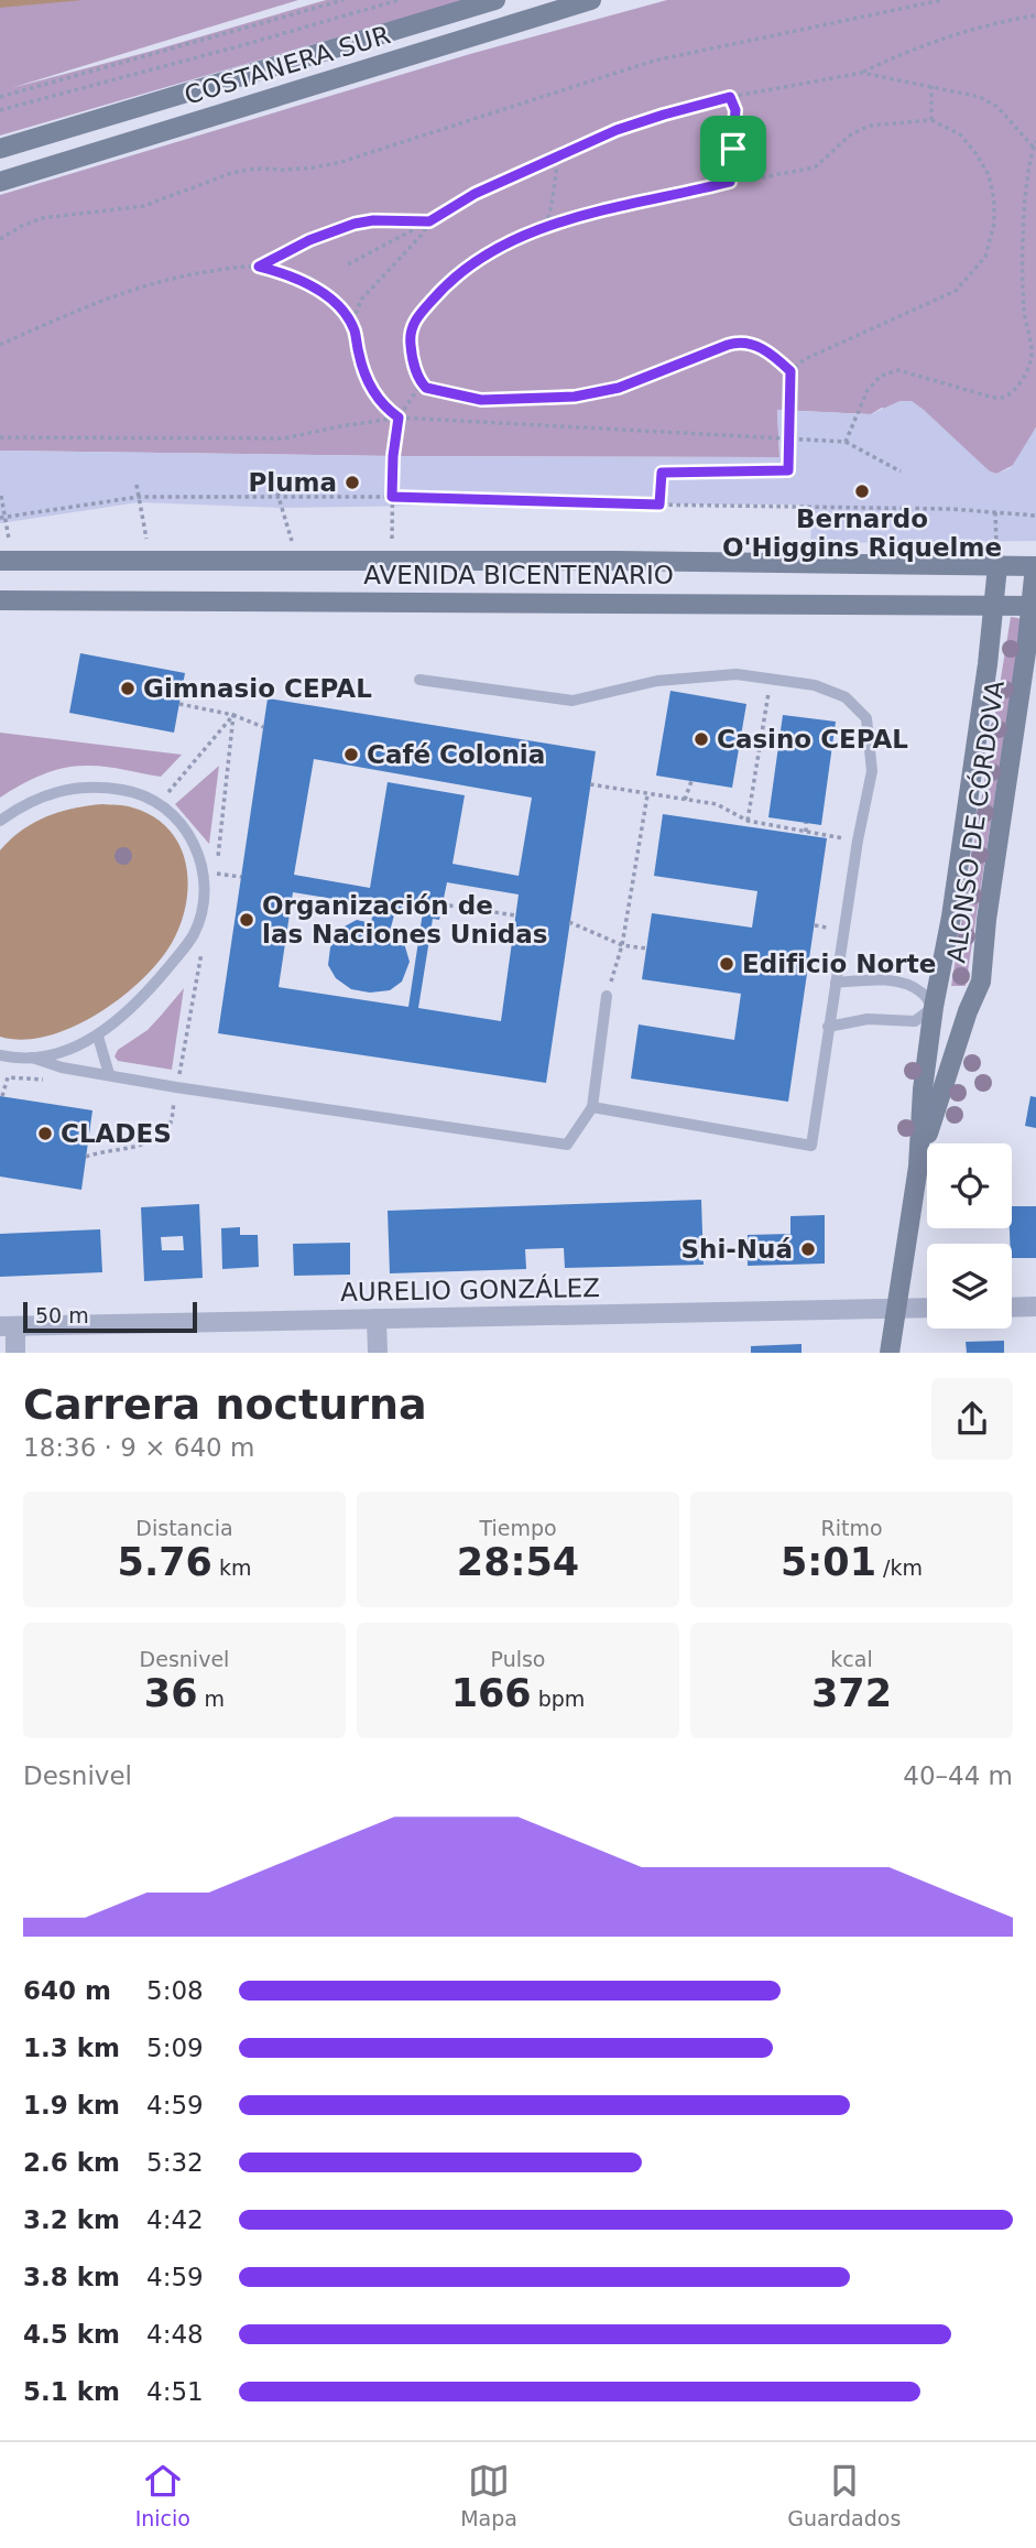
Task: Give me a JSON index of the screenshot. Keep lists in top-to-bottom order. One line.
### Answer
{"streets":{"main road":["COSTANERA SUR","AVENIDA BICENTENARIO","ALONSO DE CÓRDOVA"],"street":["AURELIO GONZÁLEZ"]},"crossings":[["AVENIDA BICENTENARIO","ALONSO DE CÓRDOVA"],["ALONSO DE CÓRDOVA","AURELIO GONZÁLEZ"]],"places":["Pluma","Bernardo O'Higgins Riquelme","Gimnasio CEPAL","Casino CEPAL","Café Colonia","Organización de las Naciones Unidas","Edificio Norte","CLADES","Shi-Nuá"],"scale_bar":"50 m","page":{"scale":"50 m","heading":["Carrera nocturna","18:36 · 9 × 640 m"],"stats":[["Distancia","5.76 km"],["Tiempo","28:54"],["Ritmo","5:01 /km"],["Desnivel","36 m"],["Pulso","166 bpm"],["kcal","372"]],"chart":["Desnivel","40–44 m"],"list":[{"name":"640 m","note":"5:08"},{"name":"1.3 km","note":"5:09"},{"name":"1.9 km","note":"4:59"},{"name":"2.6 km","note":"5:32"},{"name":"3.2 km","note":"4:42"},{"name":"3.8 km","note":"4:59"},{"name":"4.5 km","note":"4:48"},{"name":"5.1 km","note":"4:51"}],"tabs":["Inicio","Mapa","Guardados"]}}
